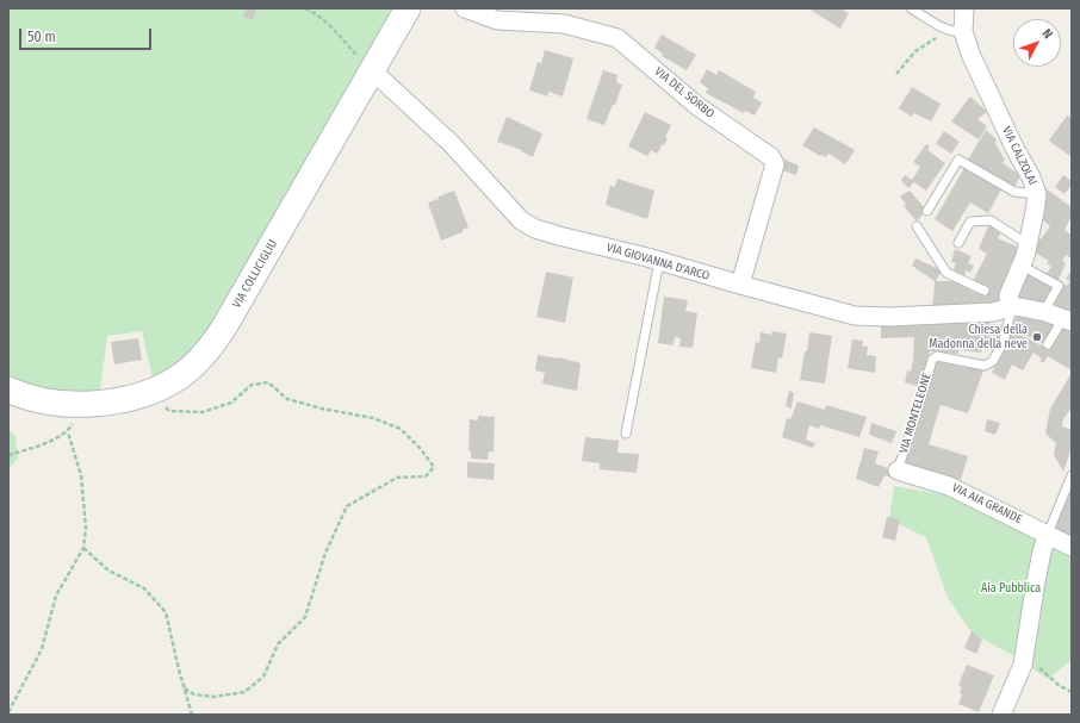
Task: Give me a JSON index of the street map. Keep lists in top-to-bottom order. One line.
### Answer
{"streets":{"main road":["VIA COLLICIGLIU"],"street":["VIA DEL SORBO","VIA CALZOLAI","VIA GIOVANNA D'ARCO","VIA AIA GRANDE"],"lane":["VIA MONTELEONE"]},"crossings":[["VIA DEL SORBO","VIA GIOVANNA D'ARCO"],["VIA CALZOLAI","VIA GIOVANNA D'ARCO"],["VIA CALZOLAI","VIA MONTELEONE"],["VIA GIOVANNA D'ARCO","VIA COLLICIGLIU"],["VIA GIOVANNA D'ARCO","VIA MONTELEONE"],["VIA MONTELEONE","VIA AIA GRANDE"]],"parks":["Aia Pubblica"],"places":["Chiesa della Madonna della neve"],"scale_bar":"50 m","north":"top right"}
